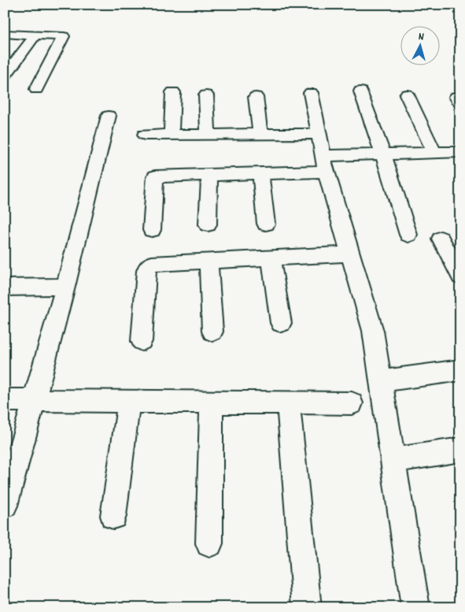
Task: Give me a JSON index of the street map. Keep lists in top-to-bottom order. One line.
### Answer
{"north":"top"}
